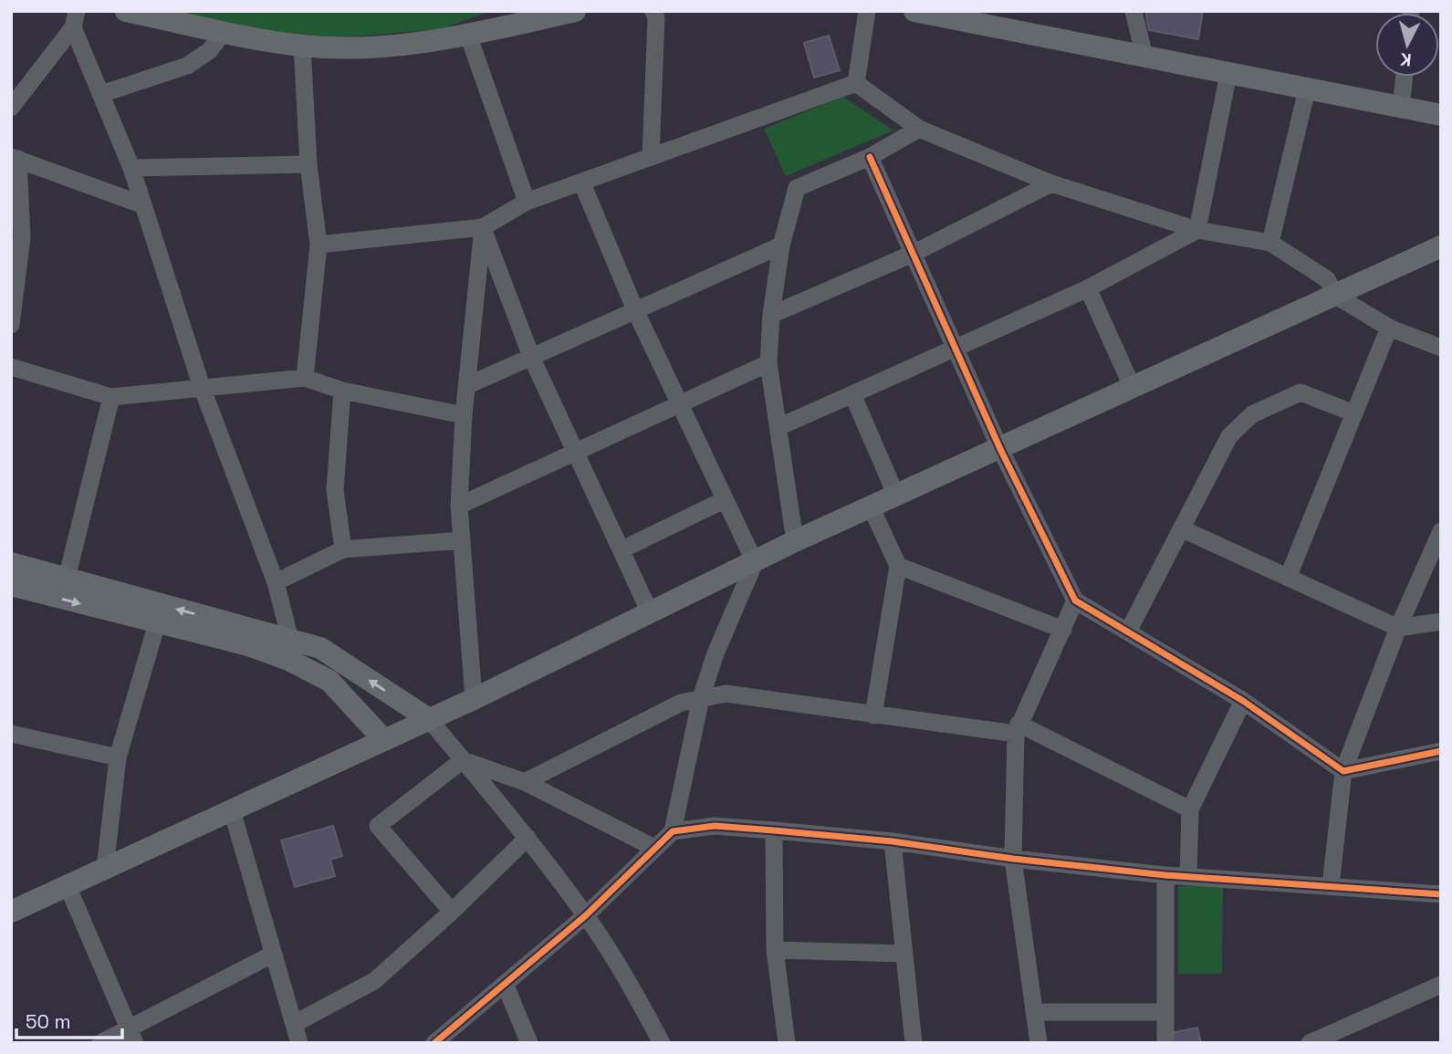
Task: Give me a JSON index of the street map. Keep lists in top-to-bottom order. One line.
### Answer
{"scale_bar":"50 m","north":"bottom"}
